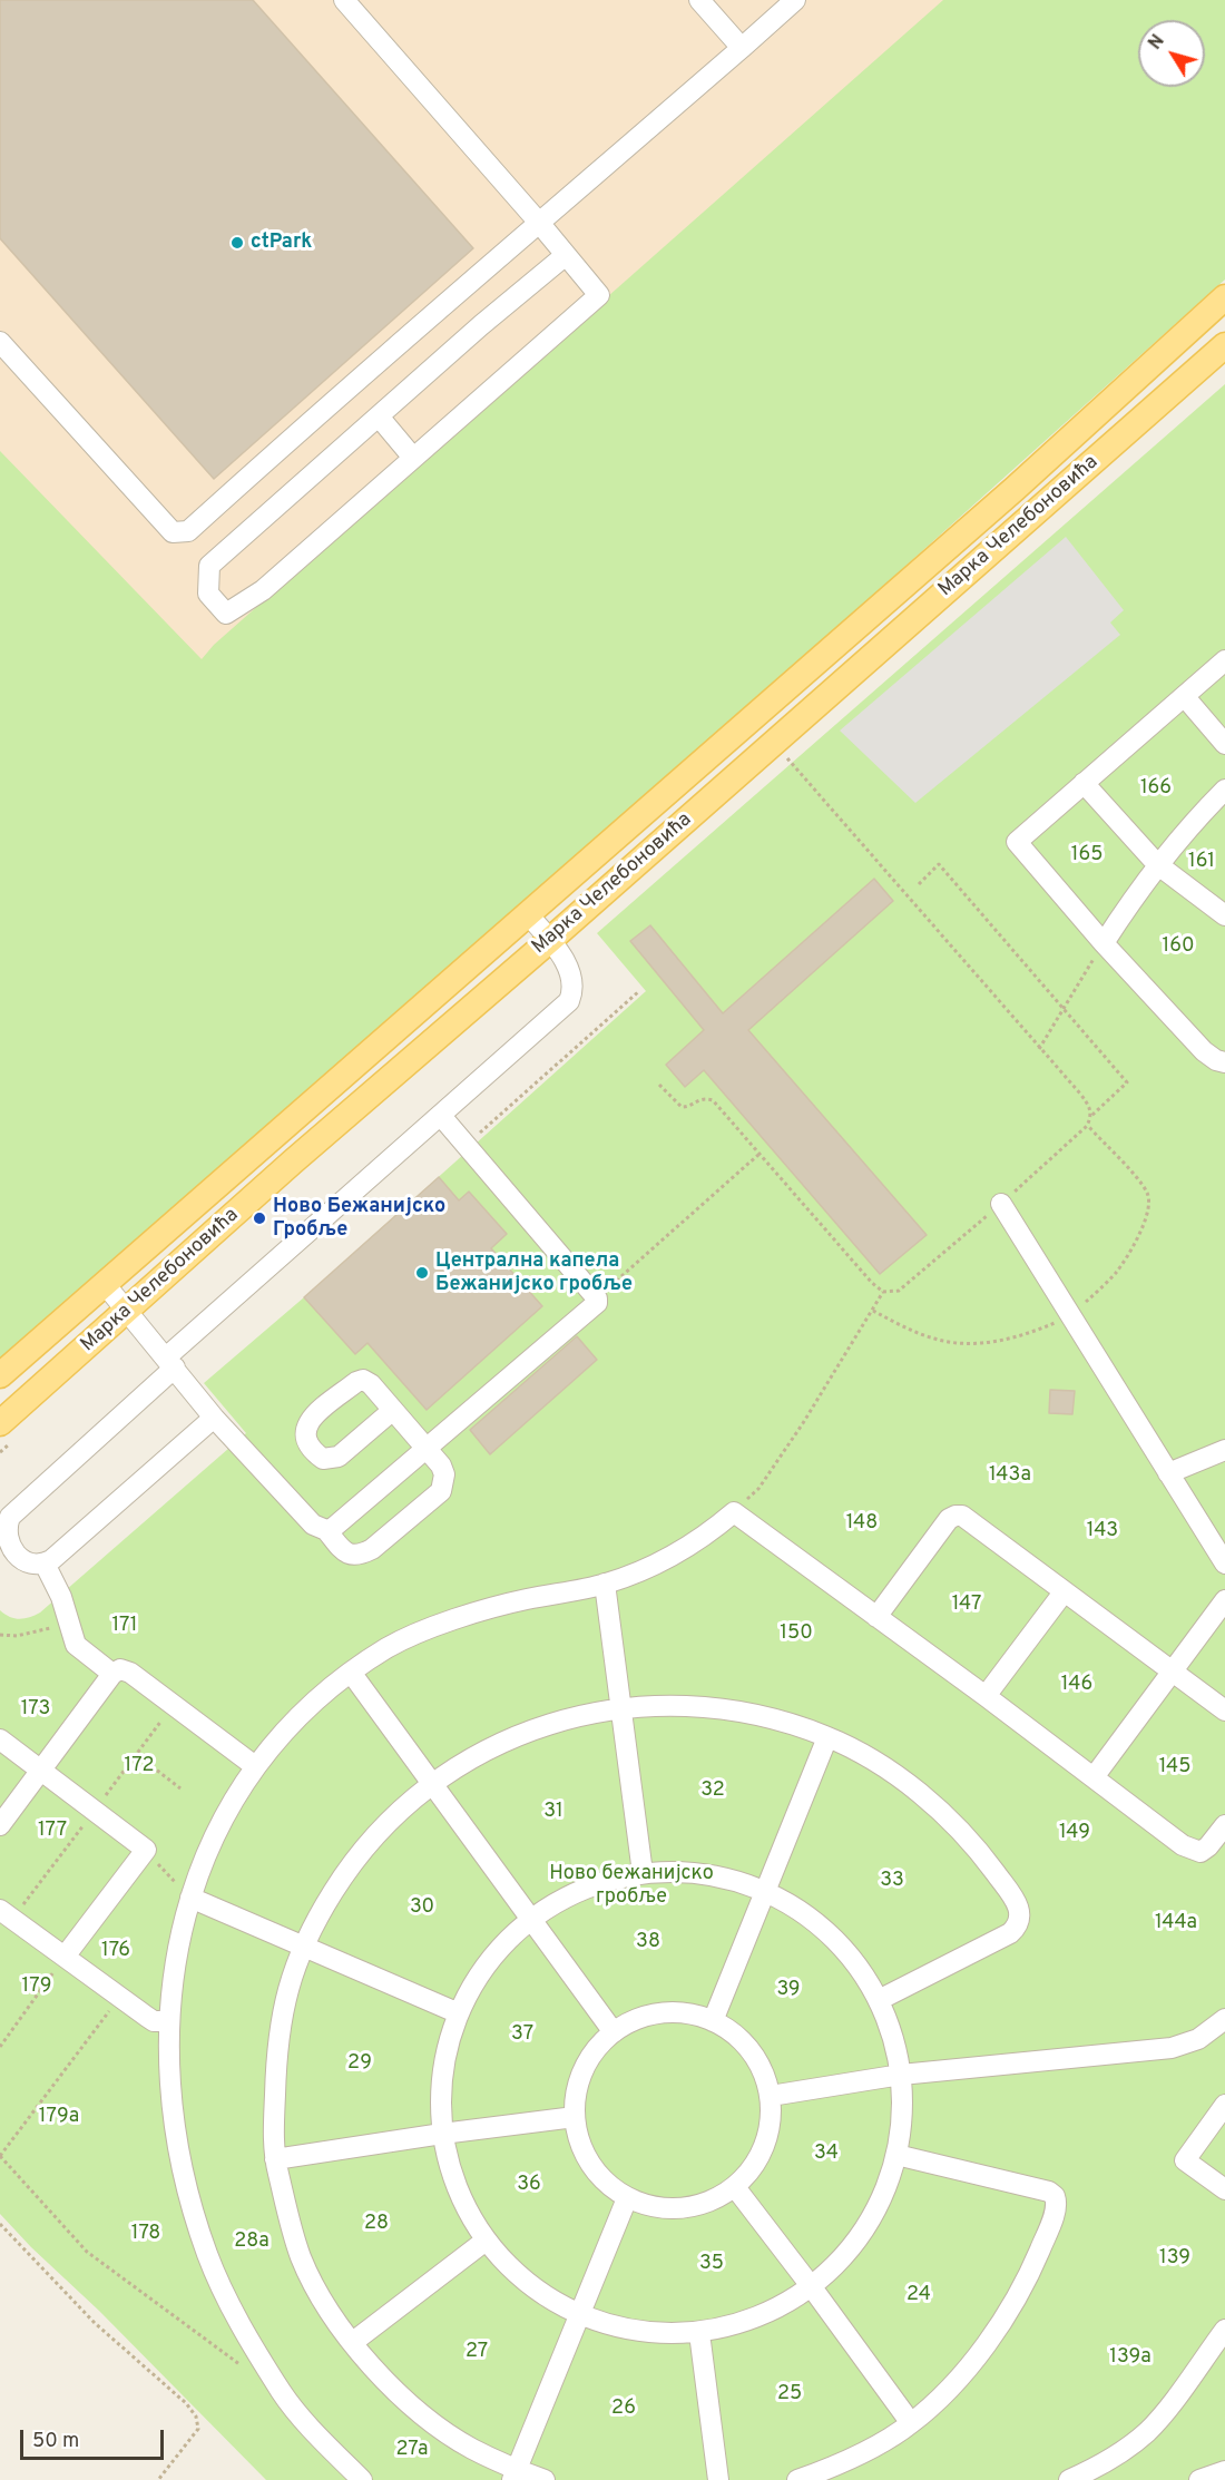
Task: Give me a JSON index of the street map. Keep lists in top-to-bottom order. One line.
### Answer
{"streets":{"main road":["Марка Челебоновића"]},"parks":["166","165","161","160","143a","148","143","147","171","150","146","173","172","145","32","31","177","149","Ново бежанијско гробље","33","30","144a","38","176","179","39","37","29","179a","34","36","28","178","28a","139","35","24","27","139a","25","26","27a"],"places":["ctPark","Ново Бежанијско Гробље","Централна капела Бежанијско гробље"],"scale_bar":"50 m","north":"top left"}
